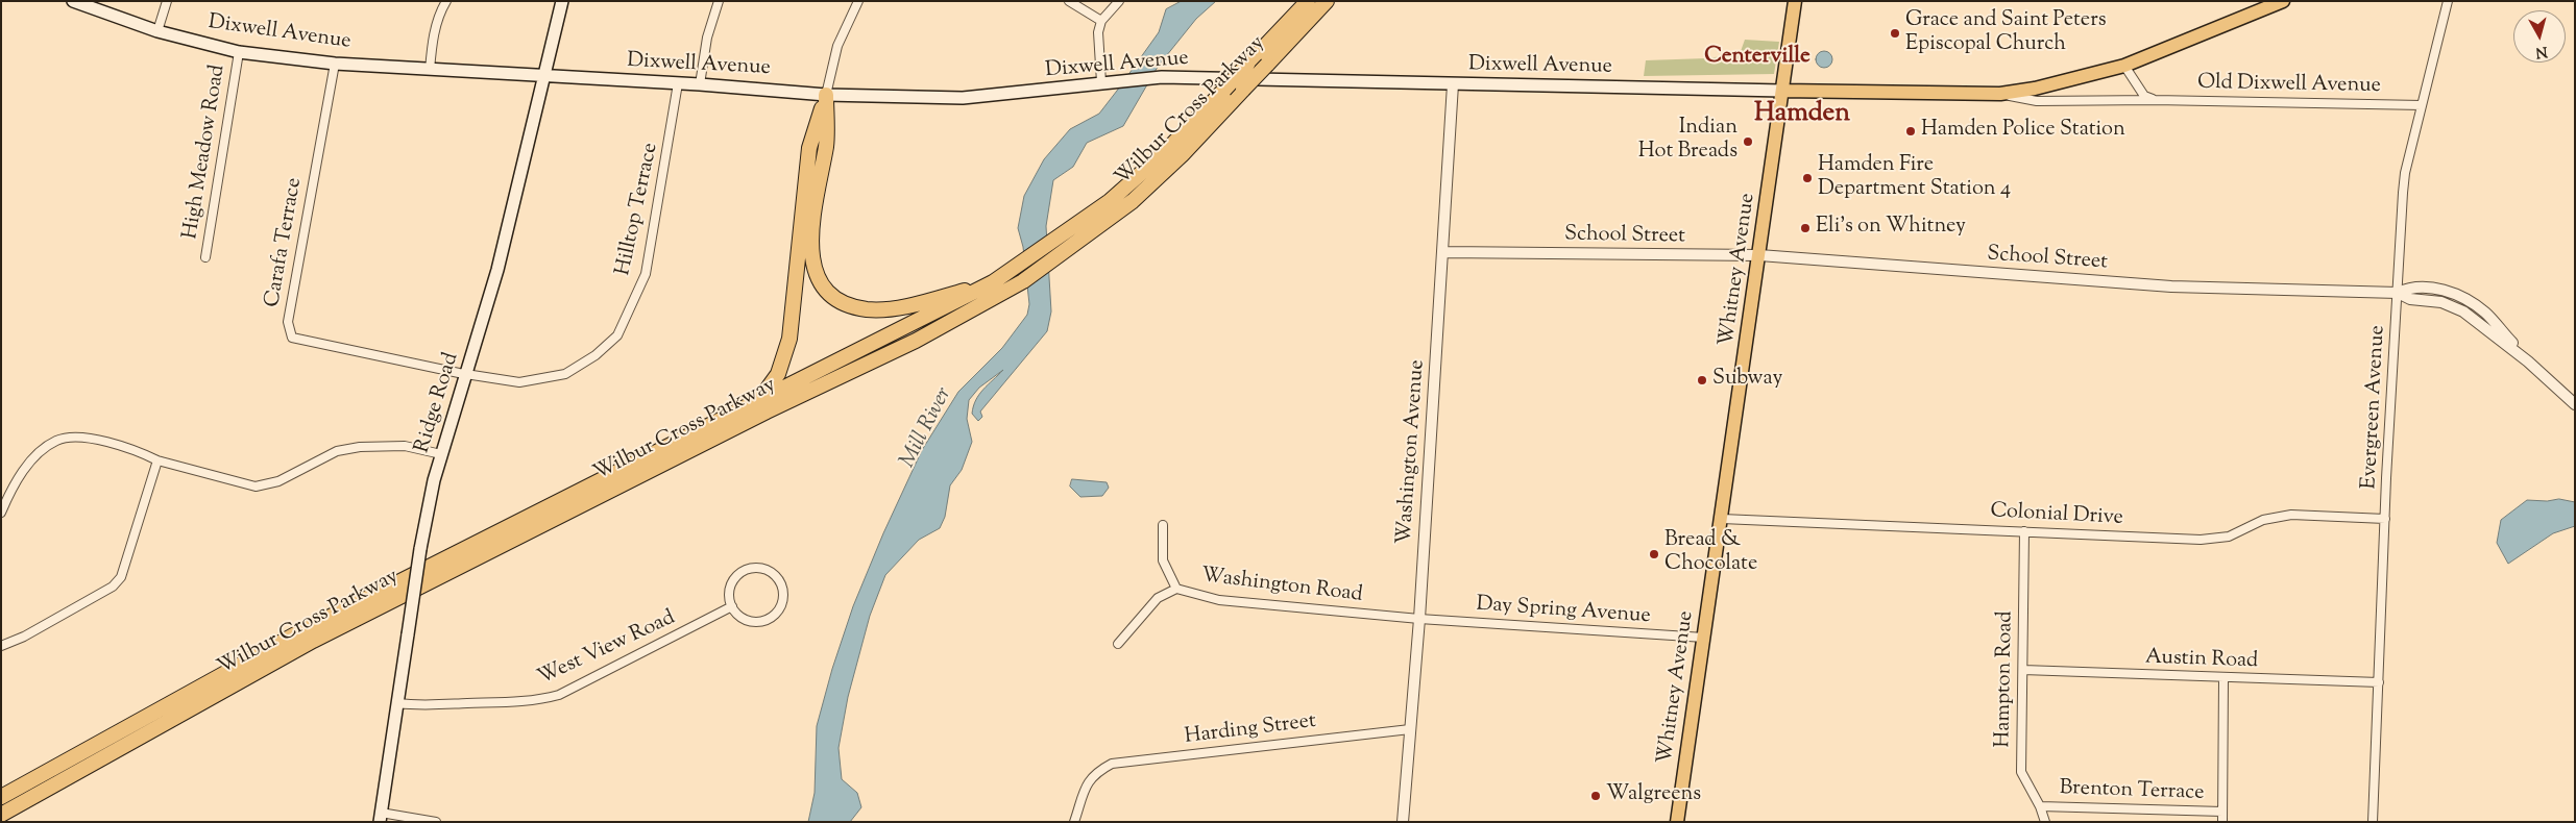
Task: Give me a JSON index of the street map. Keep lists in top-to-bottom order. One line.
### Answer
{"streets":{"highway":["Wilbur Cross Parkway"],"main road":["Dixwell Avenue","Whitney Avenue","Ridge Road"],"street":["Old Dixwell Avenue","High Meadow Road","Hilltop Terrace","School Street","Carafa Terrace","Evergreen Avenue","Washington Avenue","Colonial Drive","Washington Road","Day Spring Avenue","West View Road","Austin Road","Hampton Road","Harding Street","Brenton Terrace"]},"crossings":[["Dixwell Avenue","Old Dixwell Avenue"],["Dixwell Avenue","High Meadow Road"],["Dixwell Avenue","Hilltop Terrace"],["Dixwell Avenue","Carafa Terrace"],["Dixwell Avenue","Whitney Avenue"],["Dixwell Avenue","Ridge Road"],["Dixwell Avenue","Washington Avenue"],["Old Dixwell Avenue","Evergreen Avenue"],["Hilltop Terrace","Carafa Terrace"],["School Street","Whitney Avenue"],["School Street","Evergreen Avenue"],["School Street","Washington Avenue"],["Carafa Terrace","Ridge Road"],["Whitney Avenue","Colonial Drive"],["Whitney Avenue","Day Spring Avenue"],["Ridge Road","West View Road"],["Evergreen Avenue","Colonial Drive"],["Evergreen Avenue","Austin Road"],["Washington Avenue","Washington Road"],["Washington Avenue","Day Spring Avenue"],["Washington Avenue","Harding Street"],["Colonial Drive","Hampton Road"],["Washington Road","Day Spring Avenue"],["Austin Road","Hampton Road"],["Hampton Road","Brenton Terrace"]],"districts":["Centerville","Hamden"],"water":["Mill River"],"places":["Grace and Saint Peters Episcopal Church","Hamden Police Station","Indian Hot Breads","Hamden Fire Department Station 4","Eli's on Whitney","Subway","Bread & Chocolate","Walgreens"],"north":"bottom"}
